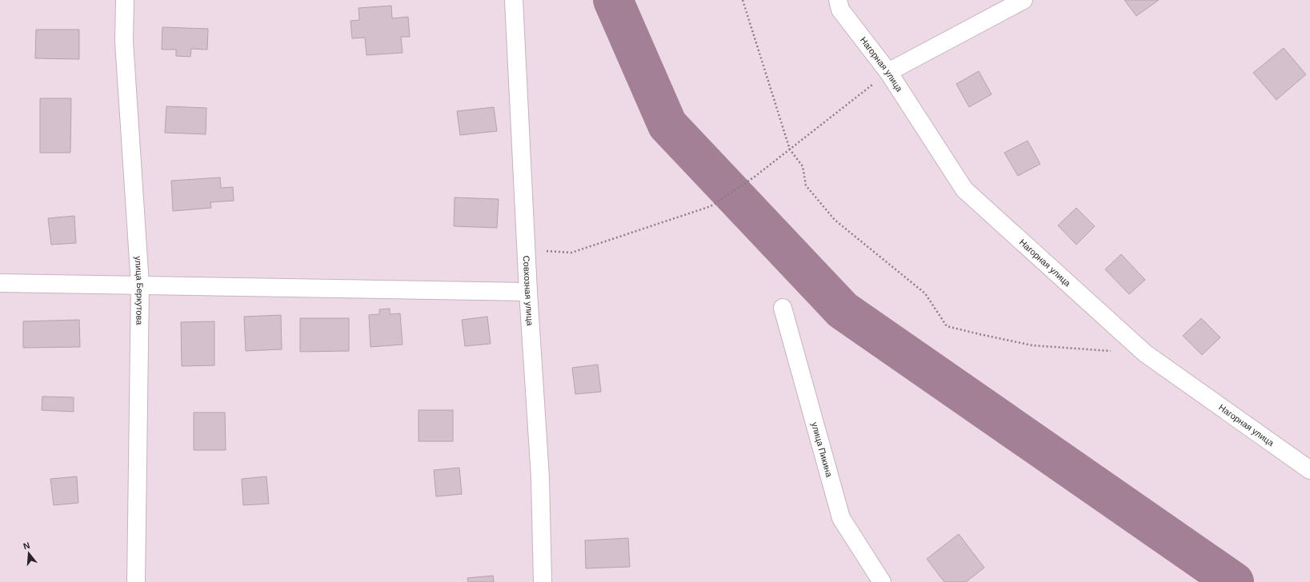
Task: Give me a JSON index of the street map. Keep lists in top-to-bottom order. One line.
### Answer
{"streets":{"street":["Нагорная улица","улица Беркутова","Совхозная улица","улица Пикина"]},"north":"top"}
